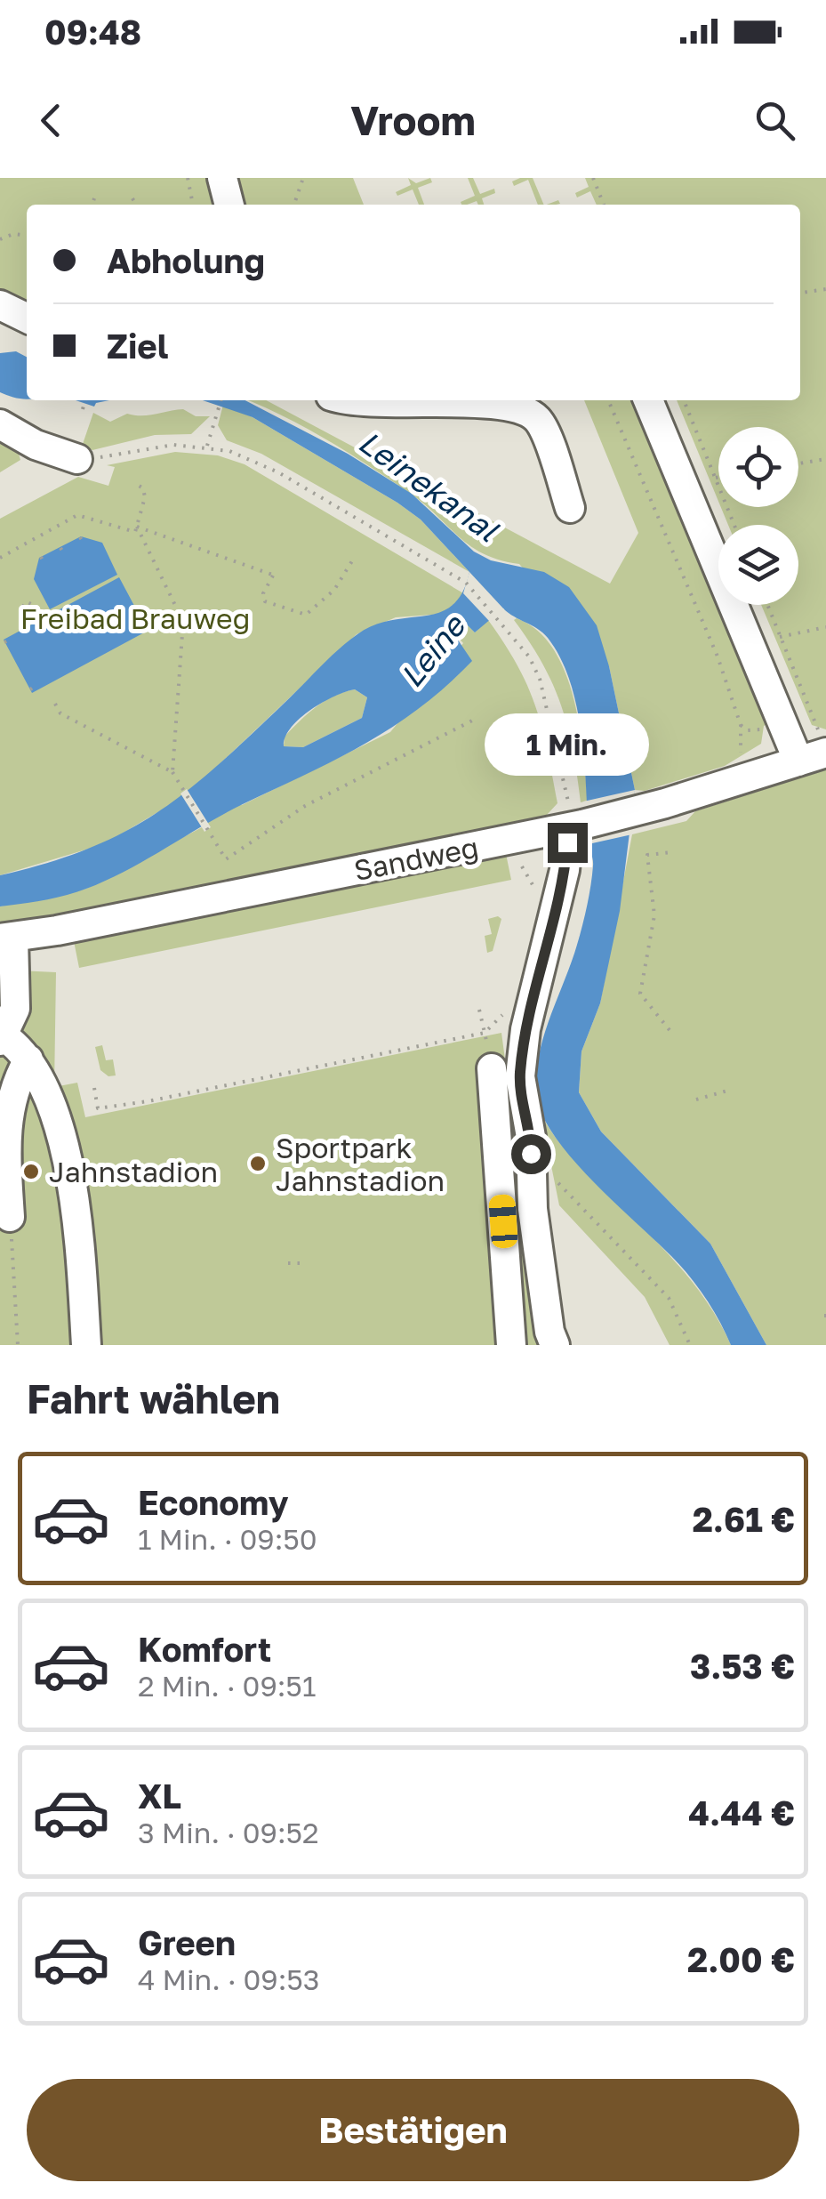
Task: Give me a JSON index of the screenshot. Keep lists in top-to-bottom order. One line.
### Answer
{"streets":{"street":["Sandweg"]},"water":["Leinekanal","Leine"],"parks":["Freibad Brauweg"],"places":["Sportpark Jahnstadion","Jahnstadion"],"page":{"status":"09:48","header":"Vroom","banner":["Abholung","Ziel"],"bubble":"1 Min.","heading":"Fahrt wählen","list":[{"name":"Economy","note":"1 Min. · 09:50","value":"2.61 €"},{"name":"Komfort","note":"2 Min. · 09:51","value":"3.53 €"},{"name":"XL","note":"3 Min. · 09:52","value":"4.44 €"},{"name":"Green","note":"4 Min. · 09:53","value":"2.00 €"}],"buttons":"Bestätigen"}}
